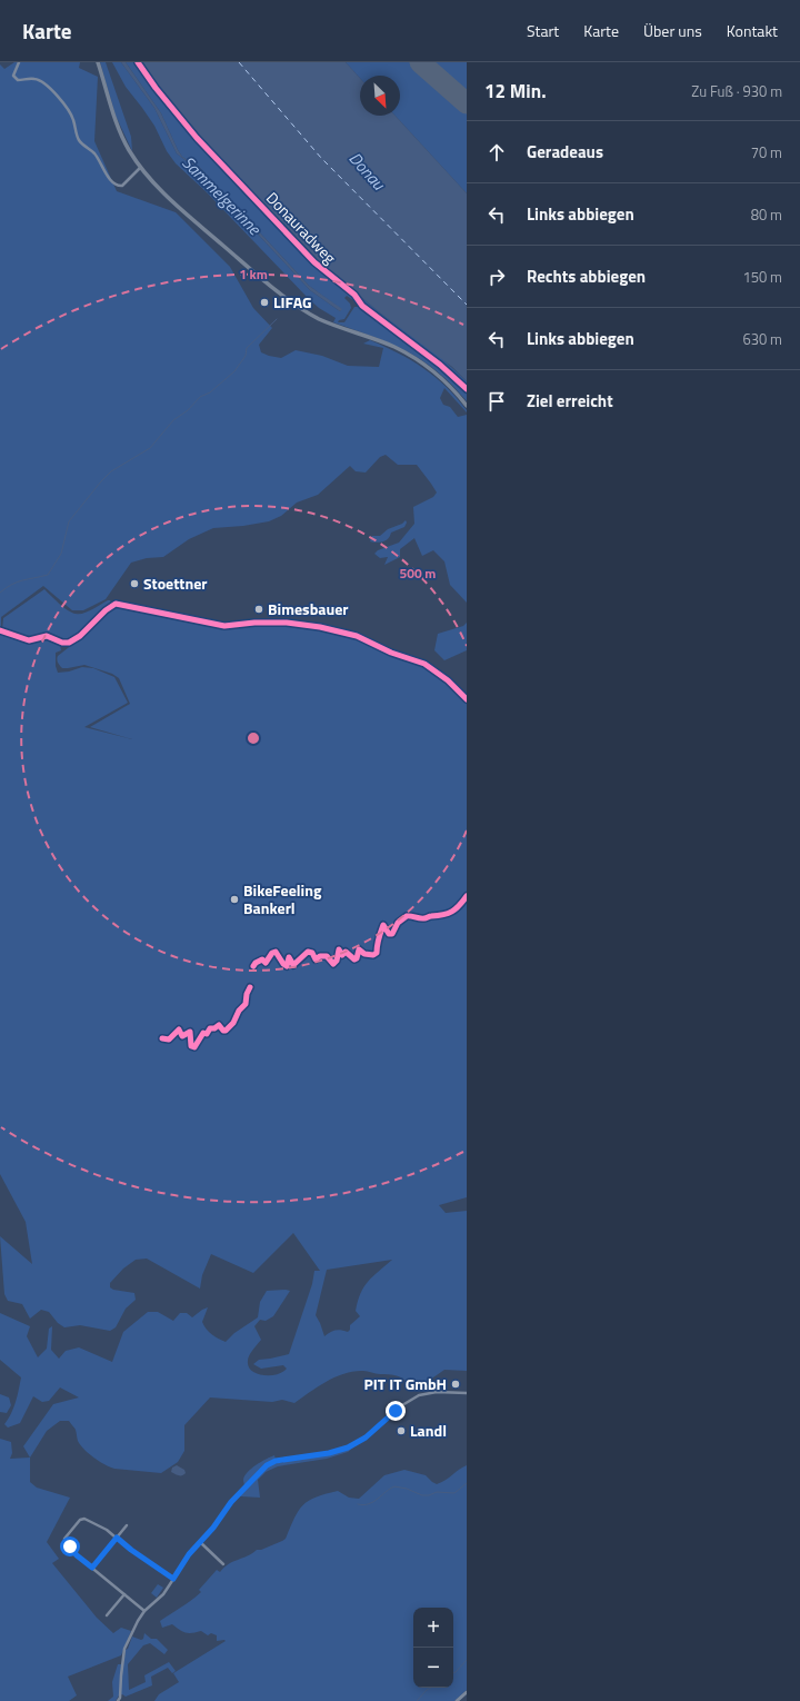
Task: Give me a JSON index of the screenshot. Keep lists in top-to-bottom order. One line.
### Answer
{"streets":{"cycle path":["Donauradweg"]},"water":["Donau","Sammelgerinne"],"places":["LIFAG","Stoettner","Bimesbauer","BikeFeeling Bankerl","PIT IT GmbH","Landl"],"north":"bottom right","page":{"header":"Karte","nav":["Start","Karte","Über uns","Kontakt"],"heading":["12 Min.","Zu Fuß · 930 m"],"list":[["Geradeaus","70 m"],["Links abbiegen","80 m"],["Rechts abbiegen","150 m"],["Links abbiegen","630 m"],"Ziel erreicht"],"map_buttons":["+","−"]},"rings":["1 km","500 m"]}
